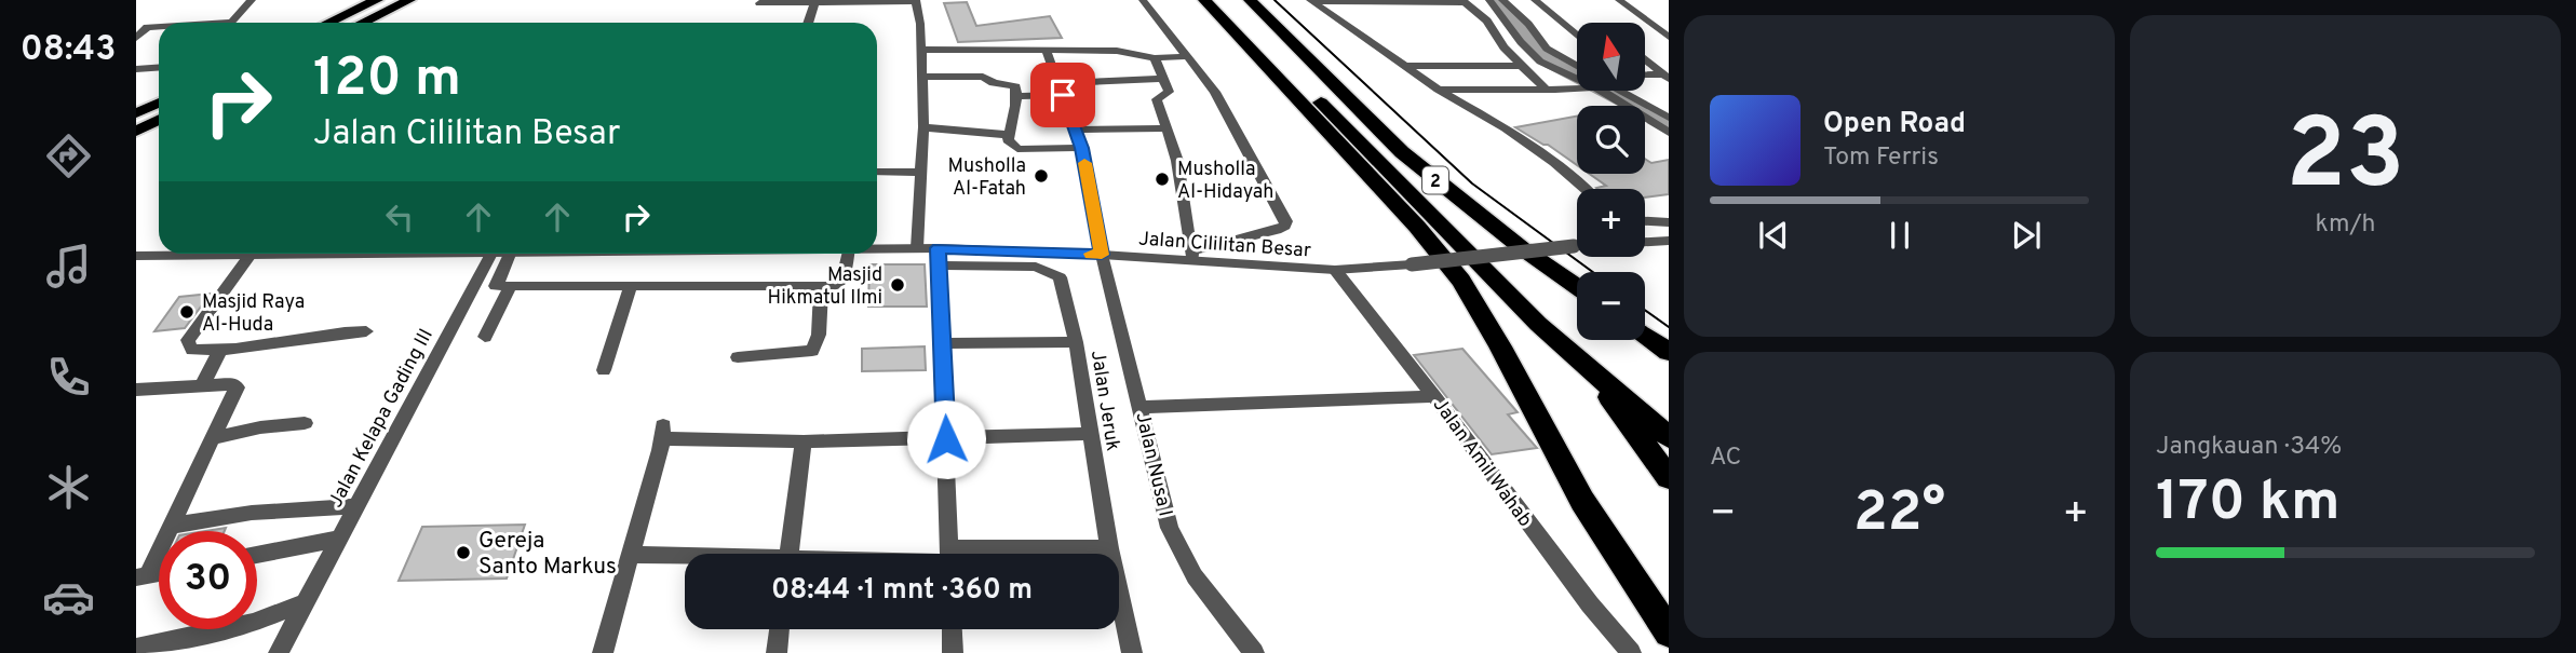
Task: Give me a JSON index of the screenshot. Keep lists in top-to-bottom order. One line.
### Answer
{"streets":{"highway":["2"],"street":["Jalan Cililitan Besar","Jalan Jeruk","Jalan Kelapa Gading III","Jalan Amil Wahab","Jalan Nusa I"]},"crossings":[["Jalan Cililitan Besar","Jalan Jeruk"],["Jalan Cililitan Besar","Jalan Amil Wahab"],["Jalan Cililitan Besar","Jalan Nusa I"]],"places":["Musholla Al-Fatah","Musholla Al-Hidayah","Masjid Hikmatul Ilmi","Masjid Raya Al-Huda","Gereja Santo Markus"],"north":"top","page":{"tabs":"08:43","tile":[["23","km/h"],"AC",["Jangkauan · 34%","170 km"]],"map_buttons":["+","−"],"turn":["120 m","Jalan Cililitan Besar"],"song":["Open Road","Tom Ferris"],"heat":["−","22°","+"],"limit":"30","trip":"08:44 · 1 mnt · 360 m"}}
